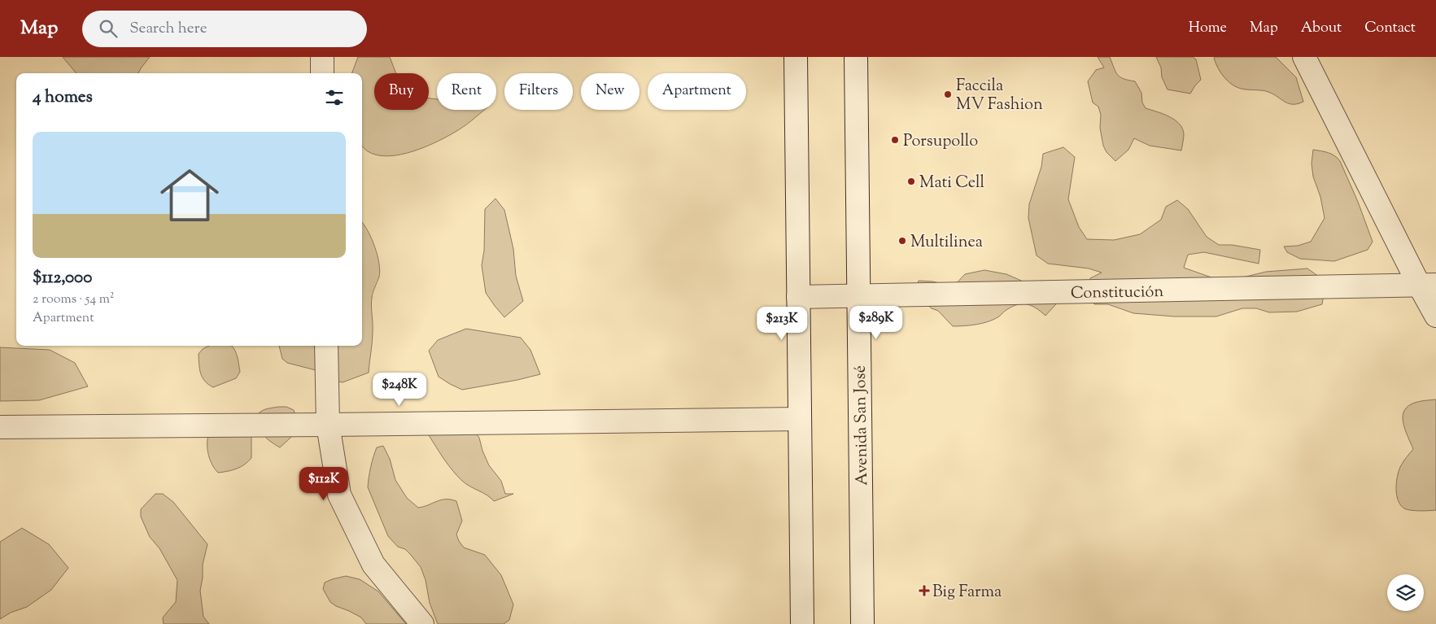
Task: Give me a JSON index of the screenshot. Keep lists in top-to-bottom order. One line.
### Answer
{"streets":{"street":["Constitución","Avenida San José"]},"crossings":[["Constitución","Avenida San José"]],"places":{"other":["Faccila MV Fashion","Porsupollo","Mati Cell","Multilinea"],"health":["Big Farma"]},"page":{"header":"Map","search":"Search here","nav":["Home","Map","About","Contact"],"chip":["Buy","Rent","Filters","New","Apartment"],"heading":"4 homes","list":[{"name":"$112,000","note":"2 rooms · 54 m² · Apartment"}],"price":["$289K","$213K","$248K","$112K"]}}
